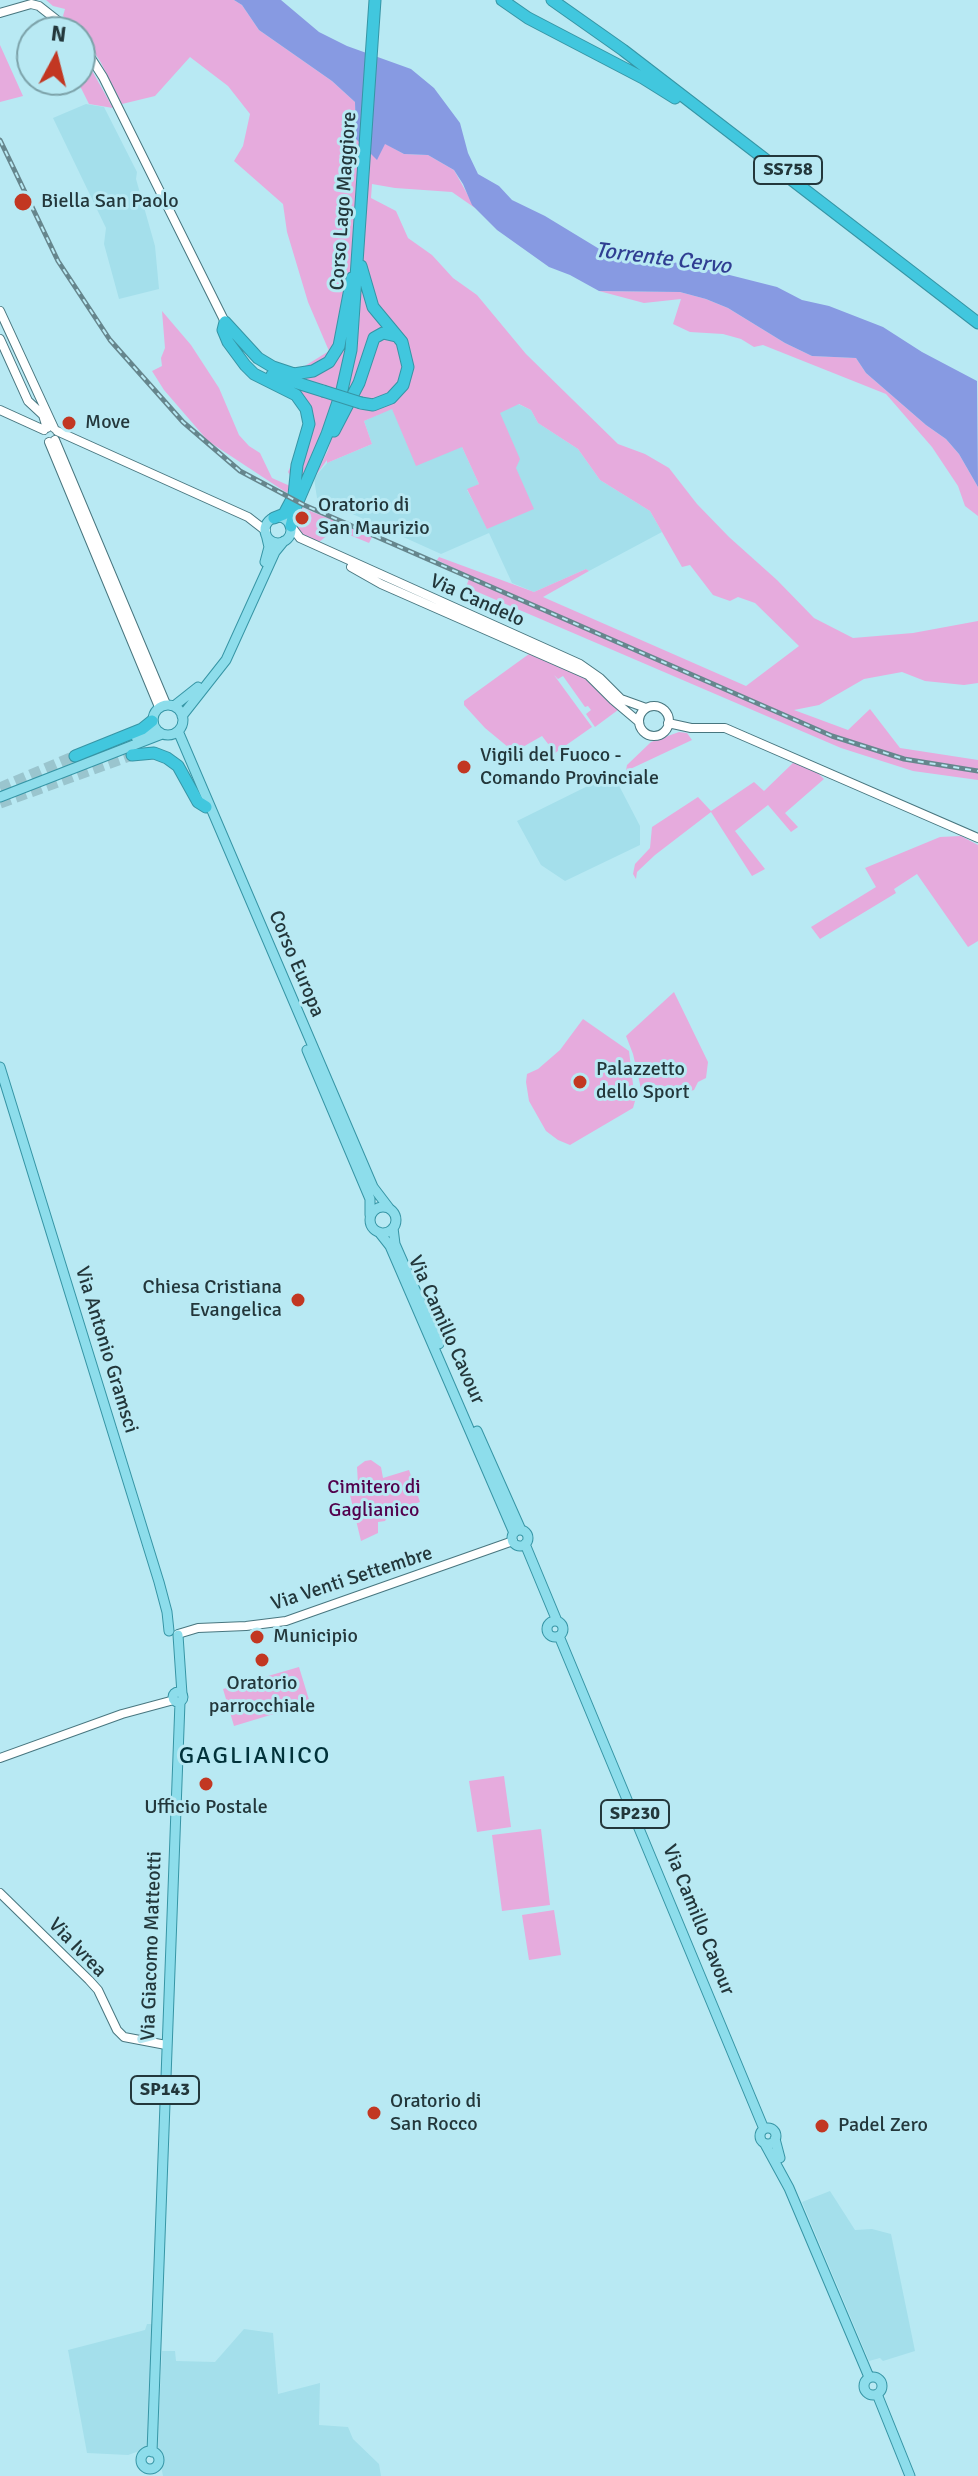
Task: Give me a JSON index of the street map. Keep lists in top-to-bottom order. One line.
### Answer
{"streets":{"highway":["SS758","Corso Lago Maggiore"],"main road":["Corso Europa","Via Camillo Cavour","Via Antonio Gramsci","SP230","Via Giacomo Matteotti","SP143"],"street":["Via Candelo","Via Venti Settembre","Via Ivrea"]},"crossings":[["Corso Lago Maggiore","Via Candelo"],["Corso Europa","Via Camillo Cavour"],["Via Camillo Cavour","Via Venti Settembre"],["Via Antonio Gramsci","Via Venti Settembre"],["Via Antonio Gramsci","Via Giacomo Matteotti"],["Via Giacomo Matteotti","Via Ivrea"]],"districts":["GAGLIANICO"],"water":["Torrente Cervo"],"parks":["Cimitero di Gaglianico"],"places":["Biella San Paolo","Move","Oratorio di San Maurizio","Vigili del Fuoco - Comando Provinciale","Palazzetto dello Sport","Chiesa Cristiana Evangelica","Municipio","Oratorio parrocchiale","Ufficio Postale","Oratorio di San Rocco","Padel Zero"],"north":"top"}
